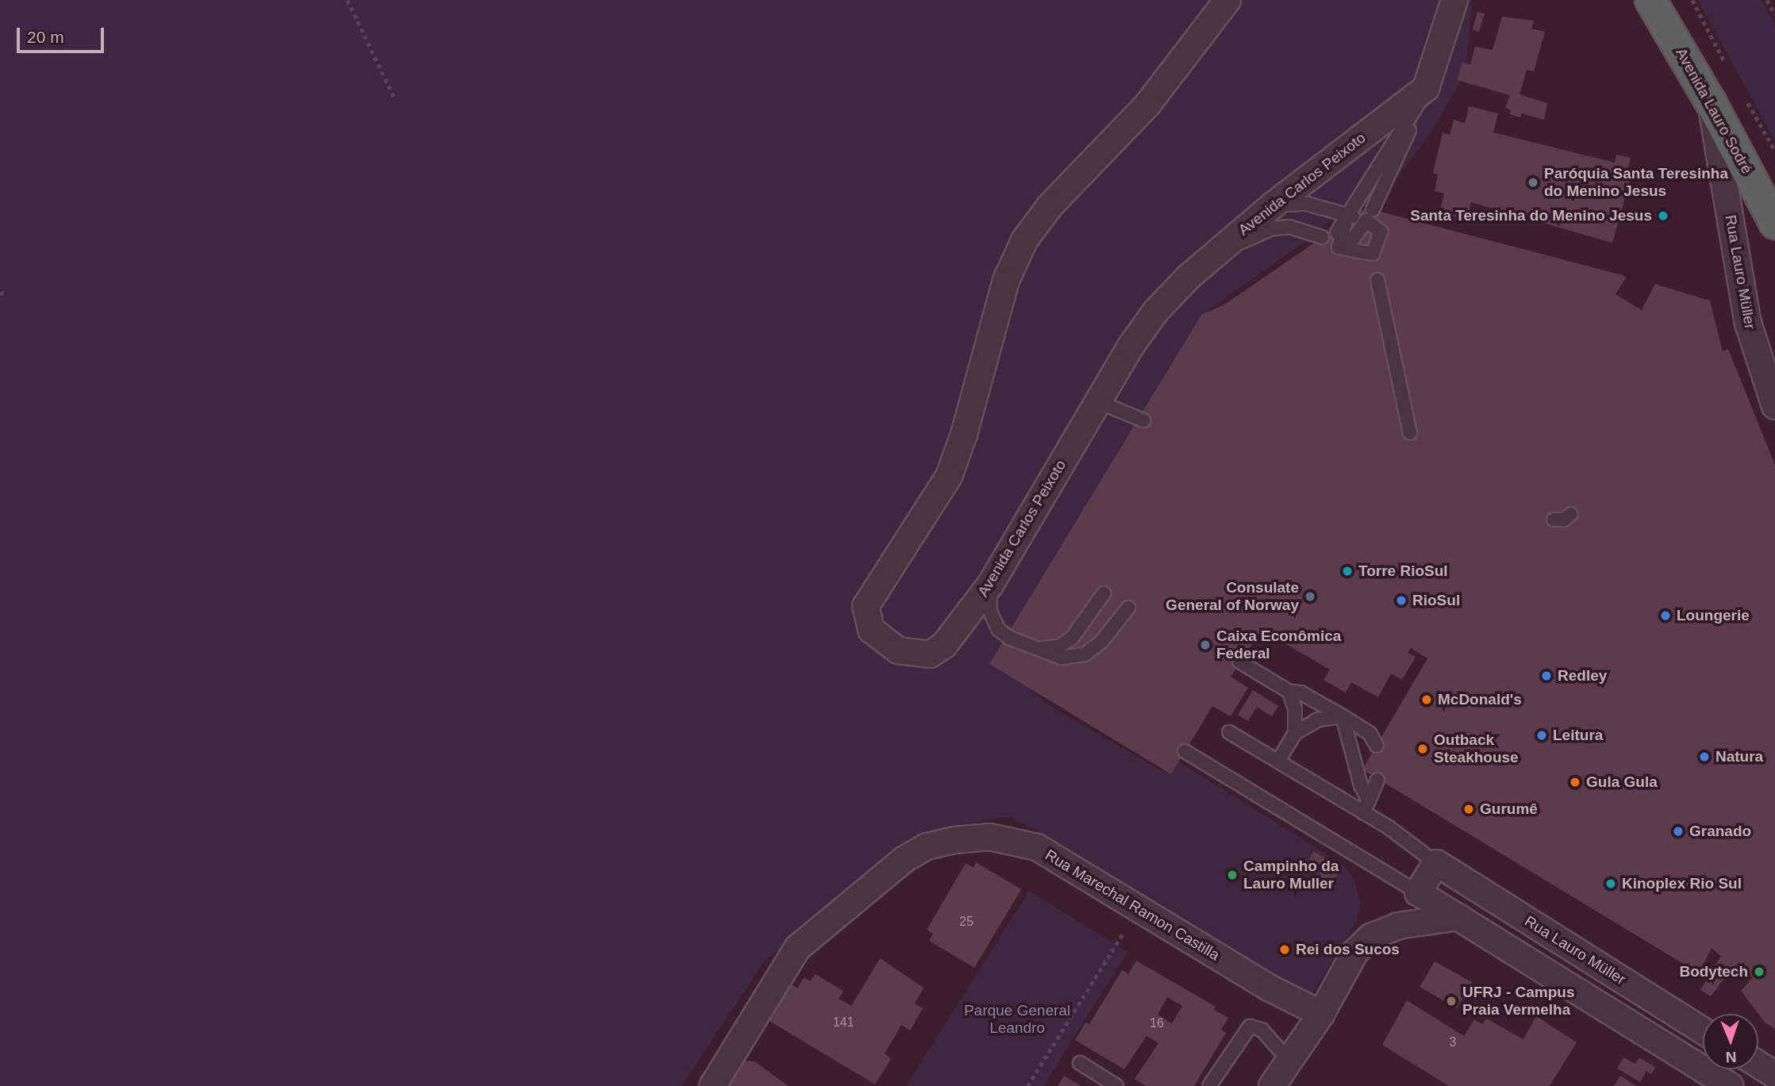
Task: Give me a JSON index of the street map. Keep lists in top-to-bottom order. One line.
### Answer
{"streets":{"highway":["Avenida Lauro Sodré"],"street":["Avenida Carlos Peixoto","Rua Lauro Müller","Rua Marechal Ramon Castilla"]},"crossings":[["Avenida Lauro Sodré","Rua Lauro Müller"]],"parks":["Parque General Leandro"],"places":["Paróquia Santa Teresinha do Menino Jesus","Santa Teresinha do Menino Jesus","Torre RioSul","Consulate General of Norway","RioSul","Loungerie","Caixa Econômica Federal","Redley","McDonald's","Leitura","Outback Steakhouse","Natura","Gula Gula","Gurumê","Granado","Campinho da Lauro Muller","Kinoplex Rio Sul","Rei dos Sucos","Bodytech","UFRJ - Campus Praia Vermelha"],"house_numbers":["25","141","16","3"],"scale_bar":"20 m","north":"bottom"}
